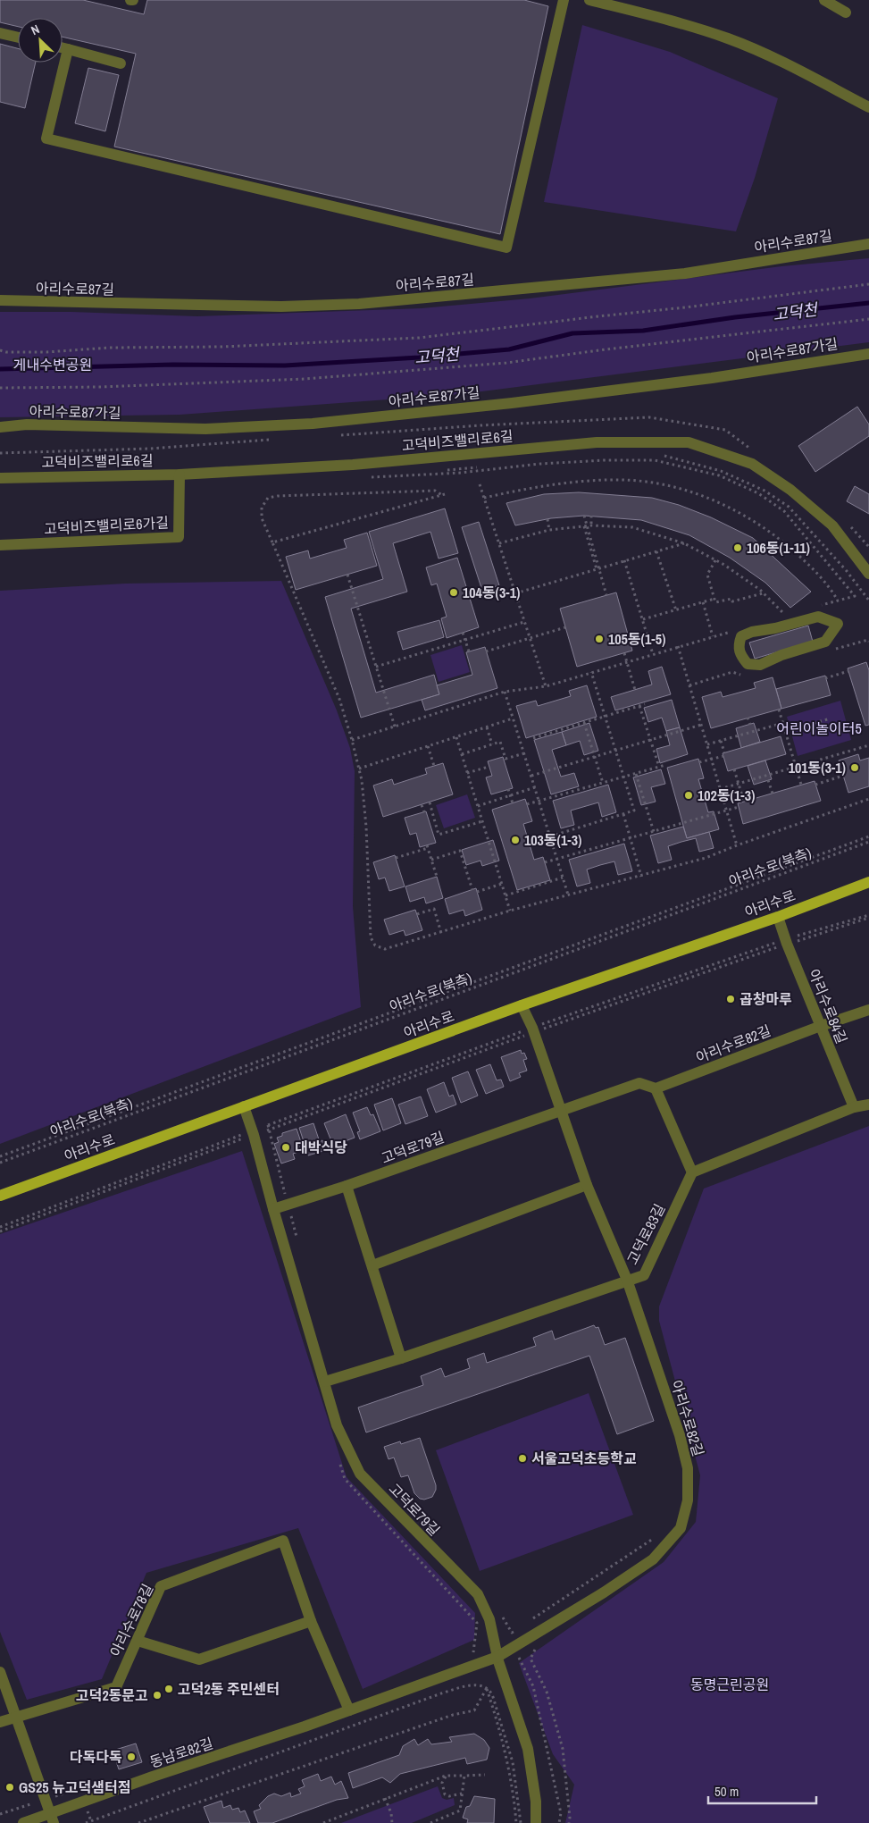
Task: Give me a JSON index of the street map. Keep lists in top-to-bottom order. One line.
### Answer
{"streets":{"main road":["아리수로"],"street":["아리수로87길","아리수로87가길","고덕비즈밸리로6길","고덕비즈밸리로6가길","아리수로84길","아리수로82길","고덕로79길","고덕로83길","아리수로78길","동남로82길"],"path":["아리수로(북측)"]},"crossings":[["고덕비즈밸리로6길","고덕비즈밸리로6가길"],["아리수로","아리수로84길"],["아리수로","아리수로82길"],["아리수로","고덕로79길"],["아리수로84길","아리수로82길"],["아리수로82길","고덕로79길"],["아리수로82길","고덕로83길"],["아리수로82길","동남로82길"],["고덕로79길","고덕로83길"],["고덕로79길","동남로82길"]],"water":["고덕천"],"parks":["게내수변공원","어린이놀이터5","동명근린공원"],"places":["106동(1-11)","104동(3-1)","105동(1-5)","101동(3-1)","102동(1-3)","103동(1-3)","곱창마루","대박식당","서울고덕초등학교","고덕2동 주민센터","고덕2동문고","다독다독","GS25 뉴고덕샘터점"],"scale_bar":"50 m","north":"top left"}
